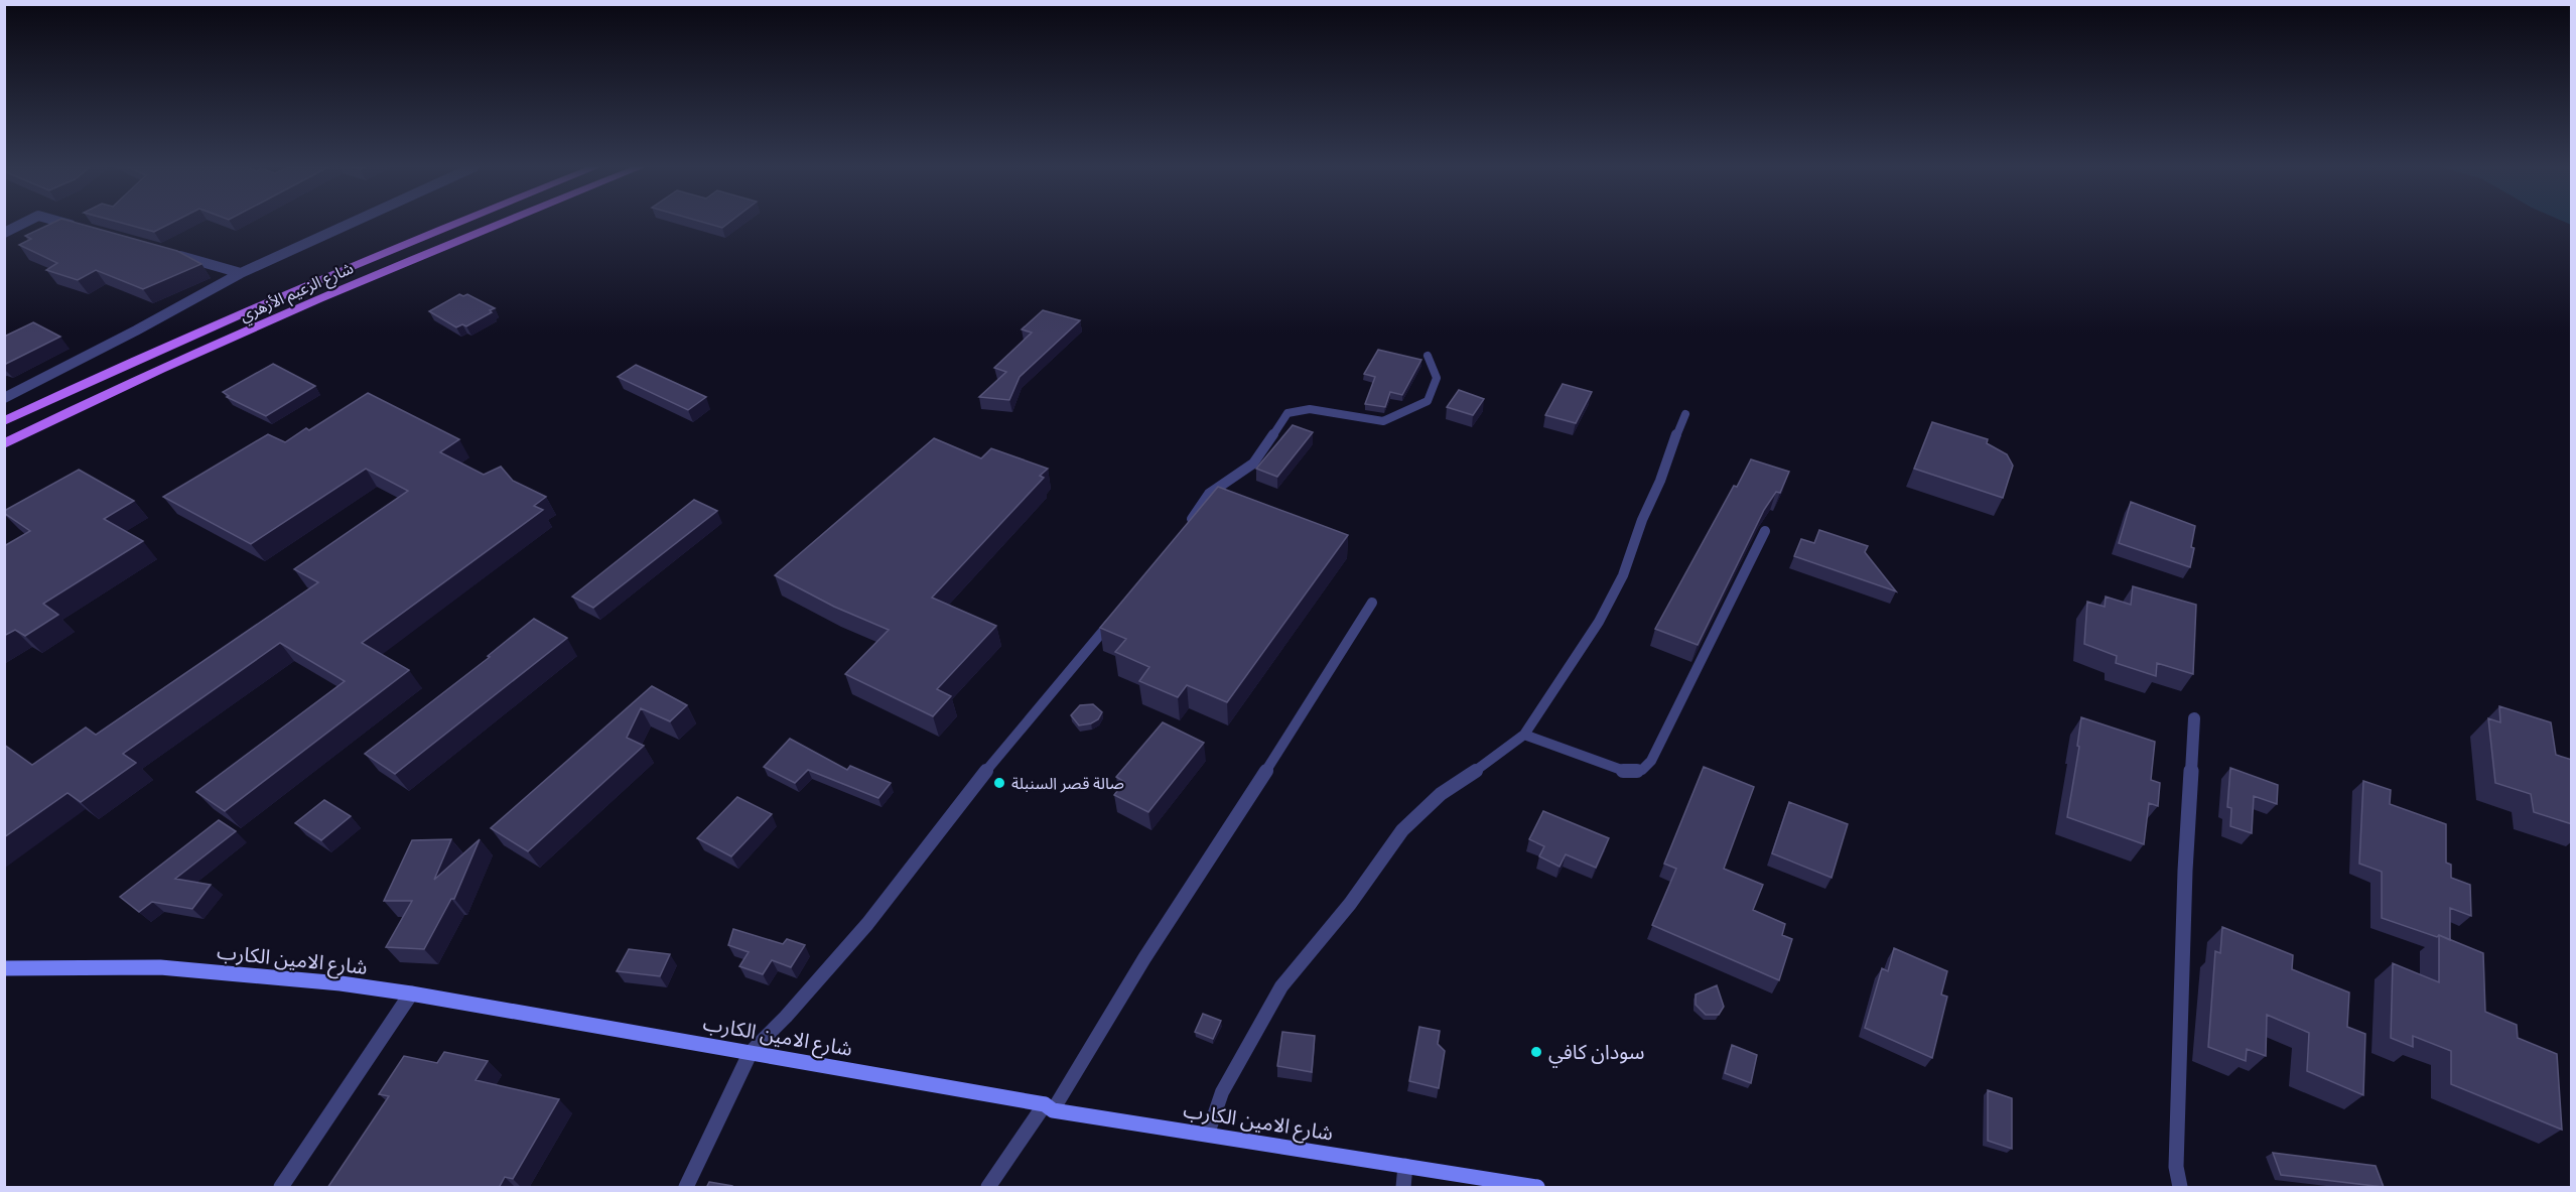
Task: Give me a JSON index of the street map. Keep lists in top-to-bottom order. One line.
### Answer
{"streets":{"main road":["شارع الزعيم الأزهري"],"street":["شارع الامين الكارب"]},"places":["صالة قصر السنبلة","سودان كافي"]}
